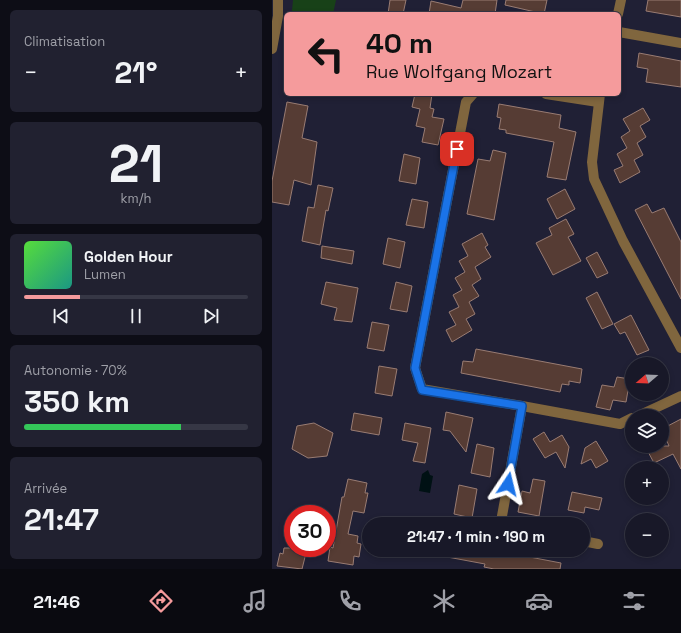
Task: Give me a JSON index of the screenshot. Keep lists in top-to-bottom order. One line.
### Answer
{"north":"left","page":{"tile":["Climatisation",["21","km/h"],["Autonomie · 70%","350 km"],["Arrivée","21:47"]],"turn":["40 m","Rue Wolfgang Mozart"],"heat":["−","21°","+"],"song":["Golden Hour","Lumen"],"map_buttons":["+","−"],"limit":"30","trip":"21:47 · 1 min · 190 m","tabs":"21:46"}}
